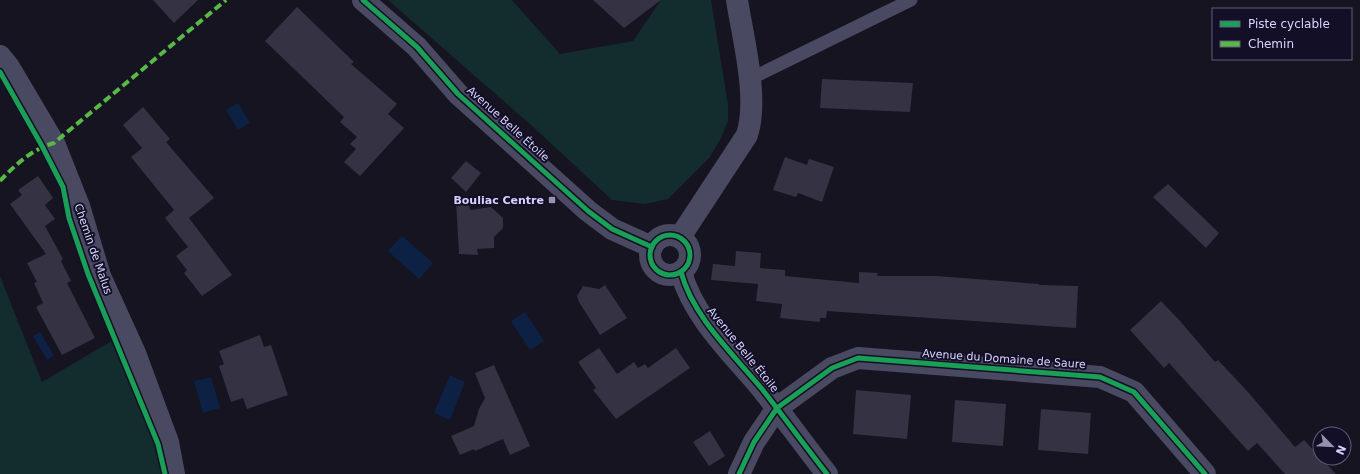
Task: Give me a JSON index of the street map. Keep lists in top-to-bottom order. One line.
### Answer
{"streets":{"street":["Avenue Belle Étoile","Chemin de Malus","Avenue du Domaine de Saure"]},"crossings":[["Avenue Belle Étoile","Avenue du Domaine de Saure"]],"places":{"transit":["Bouliac Centre"]},"legend":["Piste cyclable","Chemin"],"north":"bottom right"}
